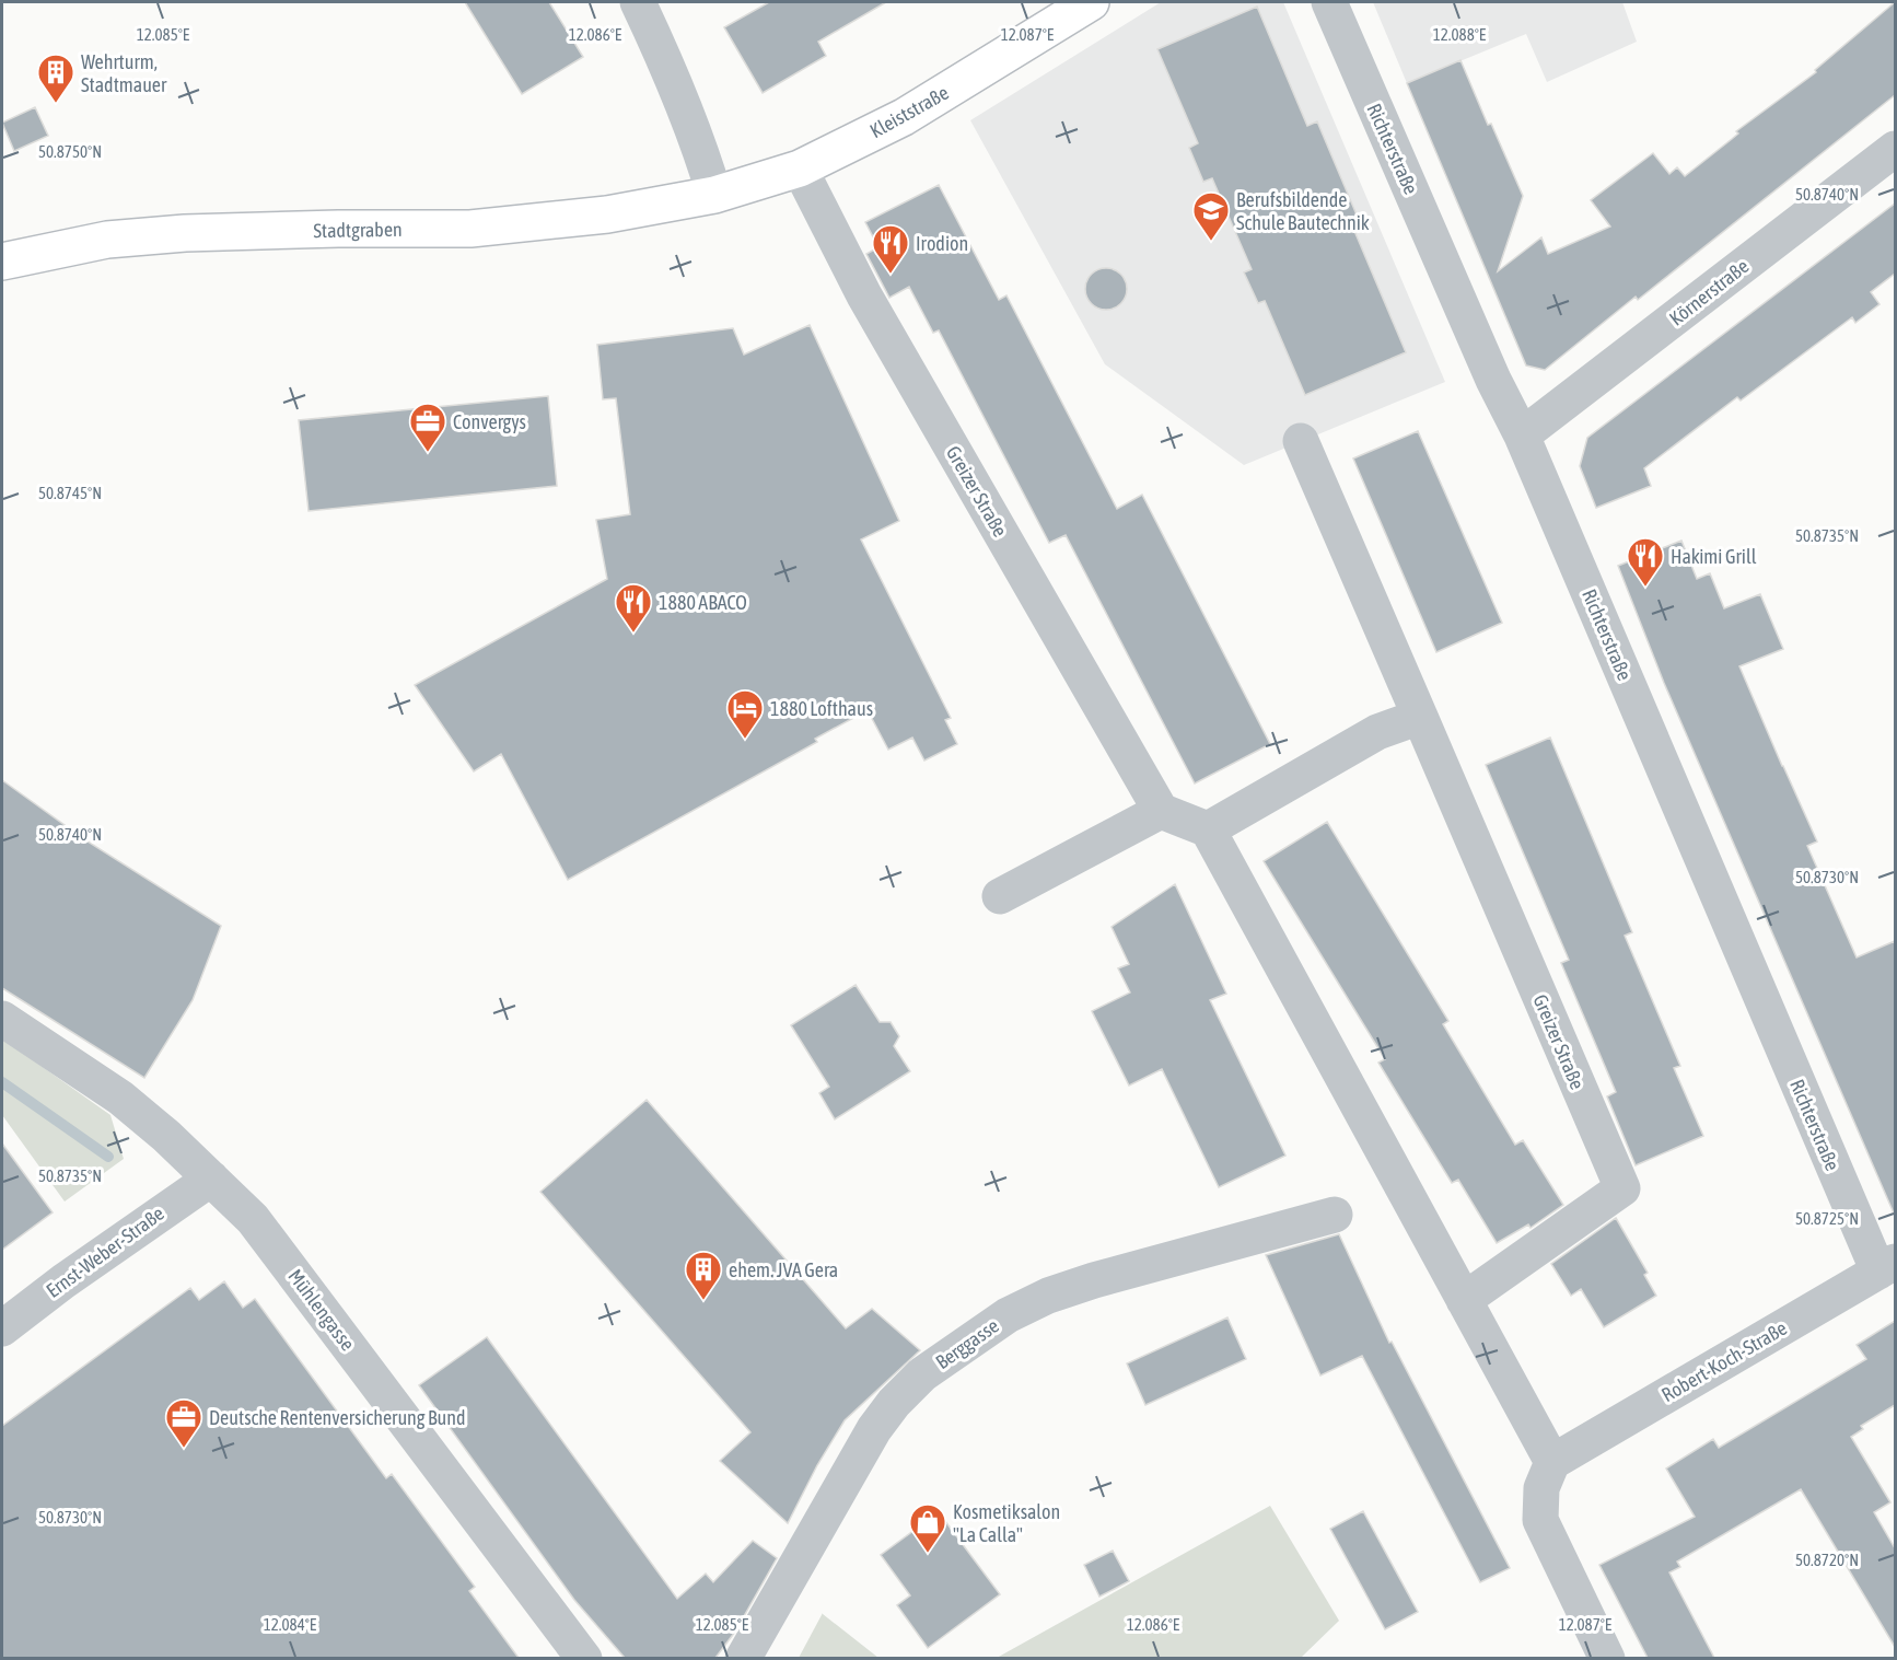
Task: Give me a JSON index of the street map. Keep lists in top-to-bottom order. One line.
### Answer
{"streets":{"main road":["Kleiststraße","Stadtgraben"],"street":["Richterstraße","Körnerstraße","Greizer Straße","Ernst-Weber-Straße","Mühlengasse","Berggasse","Robert-Koch-Straße"]},"crossings":[["Kleiststraße","Stadtgraben"],["Kleiststraße","Greizer Straße"],["Richterstraße","Körnerstraße"],["Richterstraße","Robert-Koch-Straße"],["Ernst-Weber-Straße","Mühlengasse"]],"places":{"building":["Wehrturm, Stadtmauer","ehem. JVA Gera"],"school or university":["Berufsbildende Schule Bautechnik"],"restaurant":["Irodion","Hakimi Grill","1880 ABACO"],"office":["Convergys","Deutsche Rentenversicherung Bund"],"hotel":["1880 Lofthaus"],"shop":["Kosmetiksalon \"La Calla\""]},"coordinates":["12.085°E","12.086°E","12.087°E","12.088°E","50.8750°N","50.8740°N","50.8745°N","50.8735°N","50.8730°N","50.8725°N","50.8720°N","12.084°E"]}
